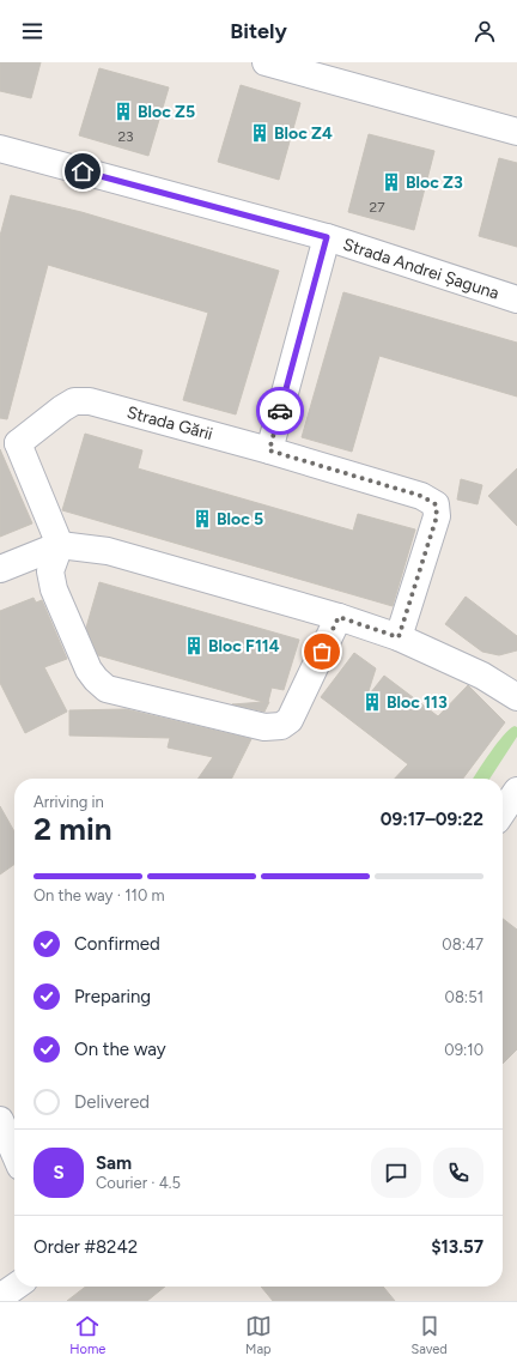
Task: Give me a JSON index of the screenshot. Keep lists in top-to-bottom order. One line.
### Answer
{"streets":{"street":["Strada Andrei Șaguna","Strada Gării"]},"crossings":[["Strada Andrei Șaguna","Strada Gării"]],"places":{"building":["Bloc Z5","Bloc Z4","Bloc Z3","Bloc 5","Bloc F114","Bloc 113"]},"house_numbers":["23","27"],"page":{"header":"Bitely","heading":["2 min","Arriving in","09:17–09:22"],"panel":["Sam","Courier · 4.5","Order #8242","$13.57"],"bar":"On the way · 110 m","list":[["Confirmed","08:47"],["Preparing","08:51"],["On the way","09:10"],"Delivered"],"round":"S","tabs":["Home","Map","Saved"]}}
